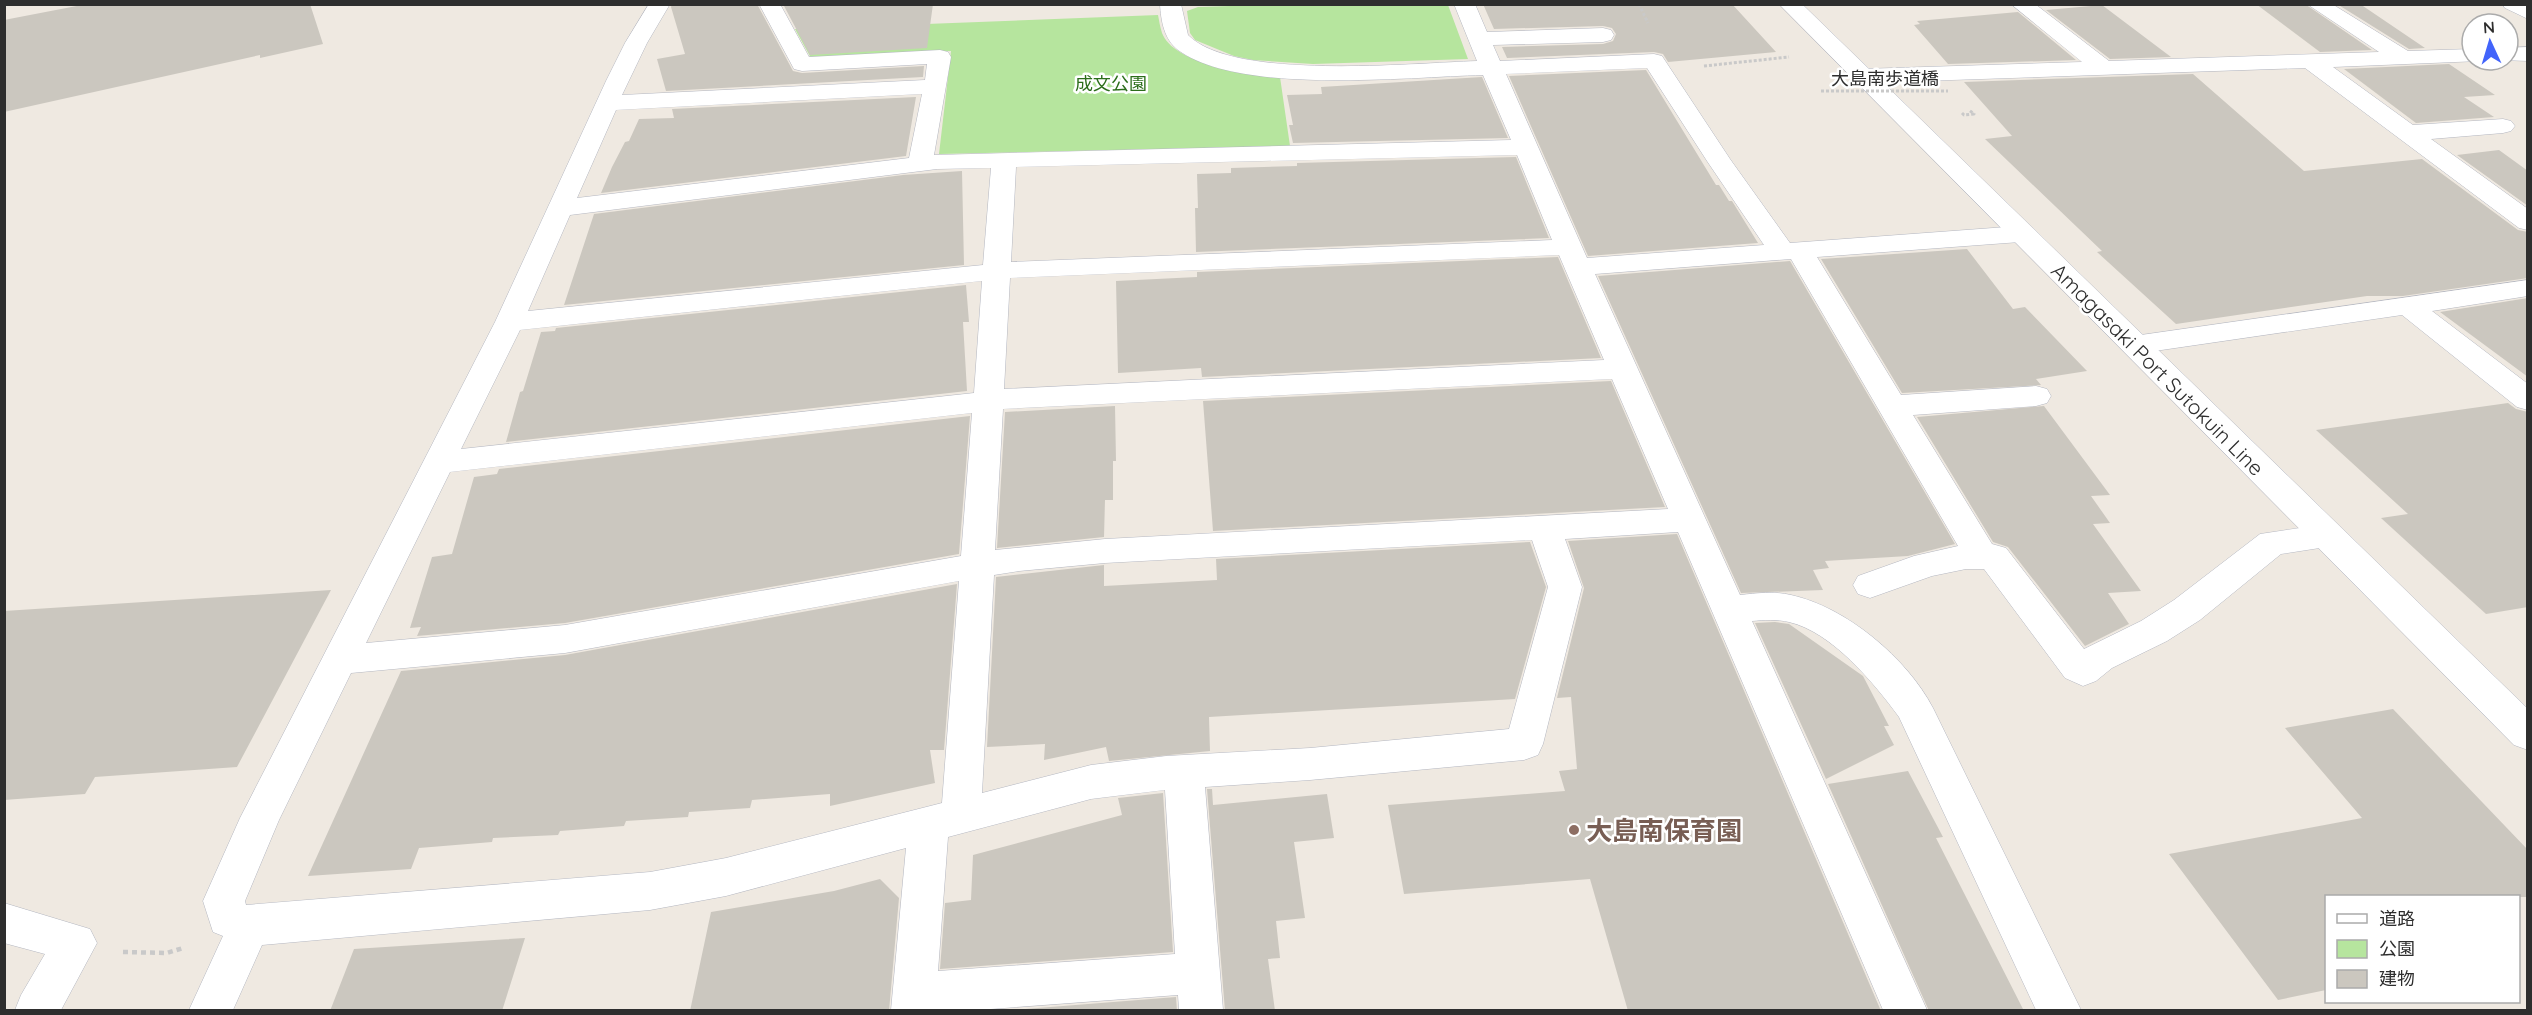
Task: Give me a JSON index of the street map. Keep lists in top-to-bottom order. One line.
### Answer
{"streets":{"street":["Amagasaki Port Sutokuin Line"],"path":["大島南歩道橋"]},"parks":["成文公園"],"places":["大島南保育園"],"legend":["道路","公園","建物"],"north":"top"}
